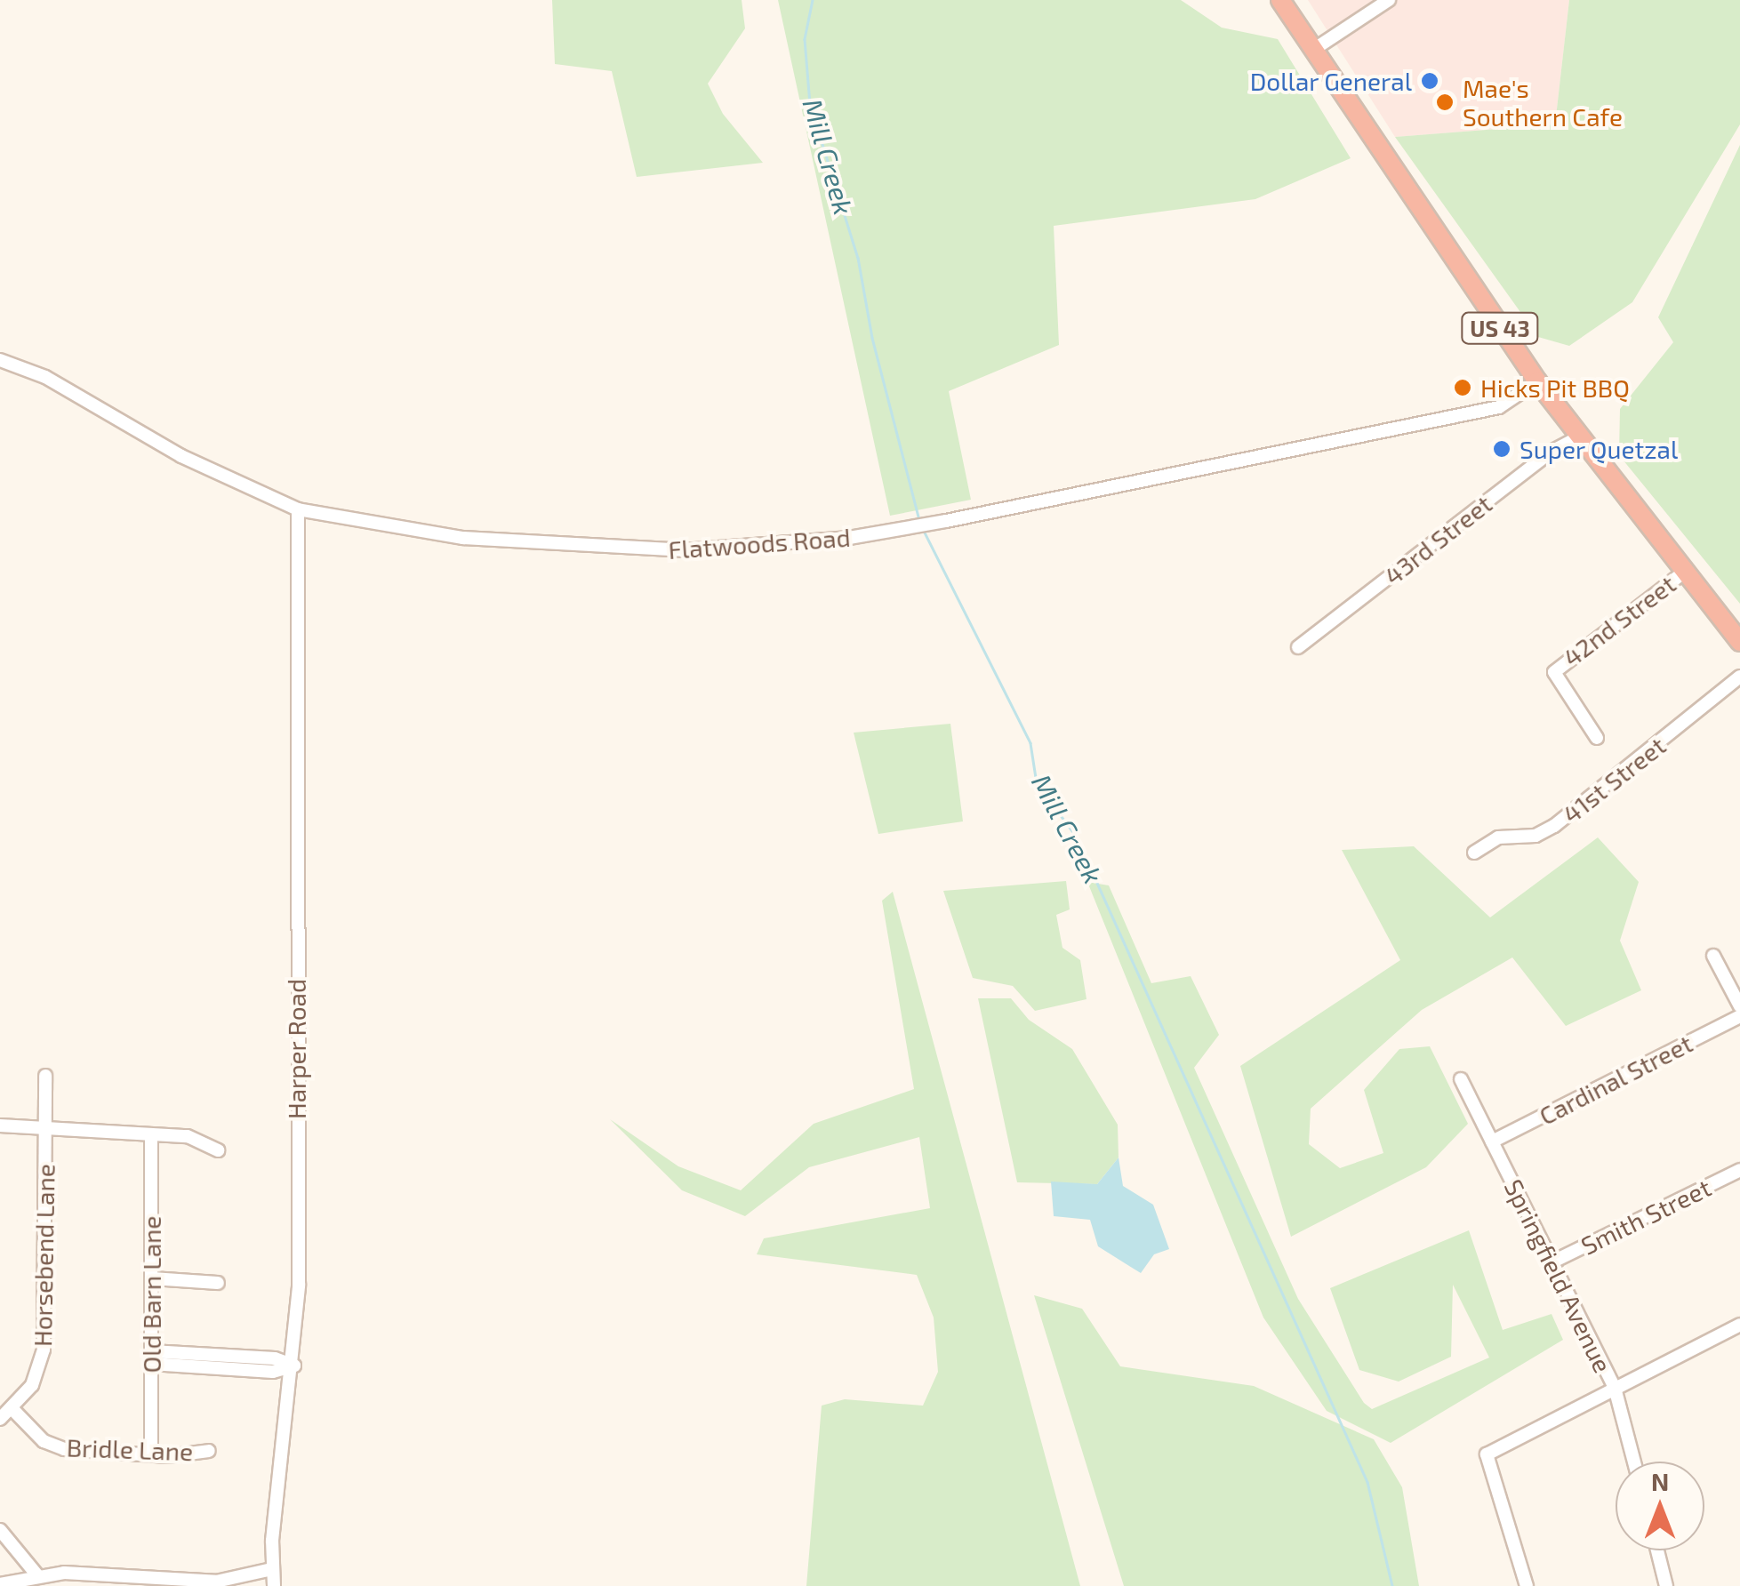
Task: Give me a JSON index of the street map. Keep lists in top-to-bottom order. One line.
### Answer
{"streets":{"highway":["US 43"],"street":["43rd Street","Flatwoods Road","42nd Street","41st Street","Harper Road","Cardinal Street","Smith Street","Horsebend Lane","Springfield Avenue","Old Barn Lane","Bridle Lane"]},"crossings":[["US 43","43rd Street"],["US 43","Flatwoods Road"],["US 43","42nd Street"],["Flatwoods Road","Harper Road"],["Cardinal Street","Springfield Avenue"],["Smith Street","Springfield Avenue"],["Horsebend Lane","Bridle Lane"],["Old Barn Lane","Bridle Lane"]],"water":["Mill Creek"],"places":["Dollar General","Mae's Southern Cafe","Hicks Pit BBQ","Super Quetzal"],"north":"top"}
